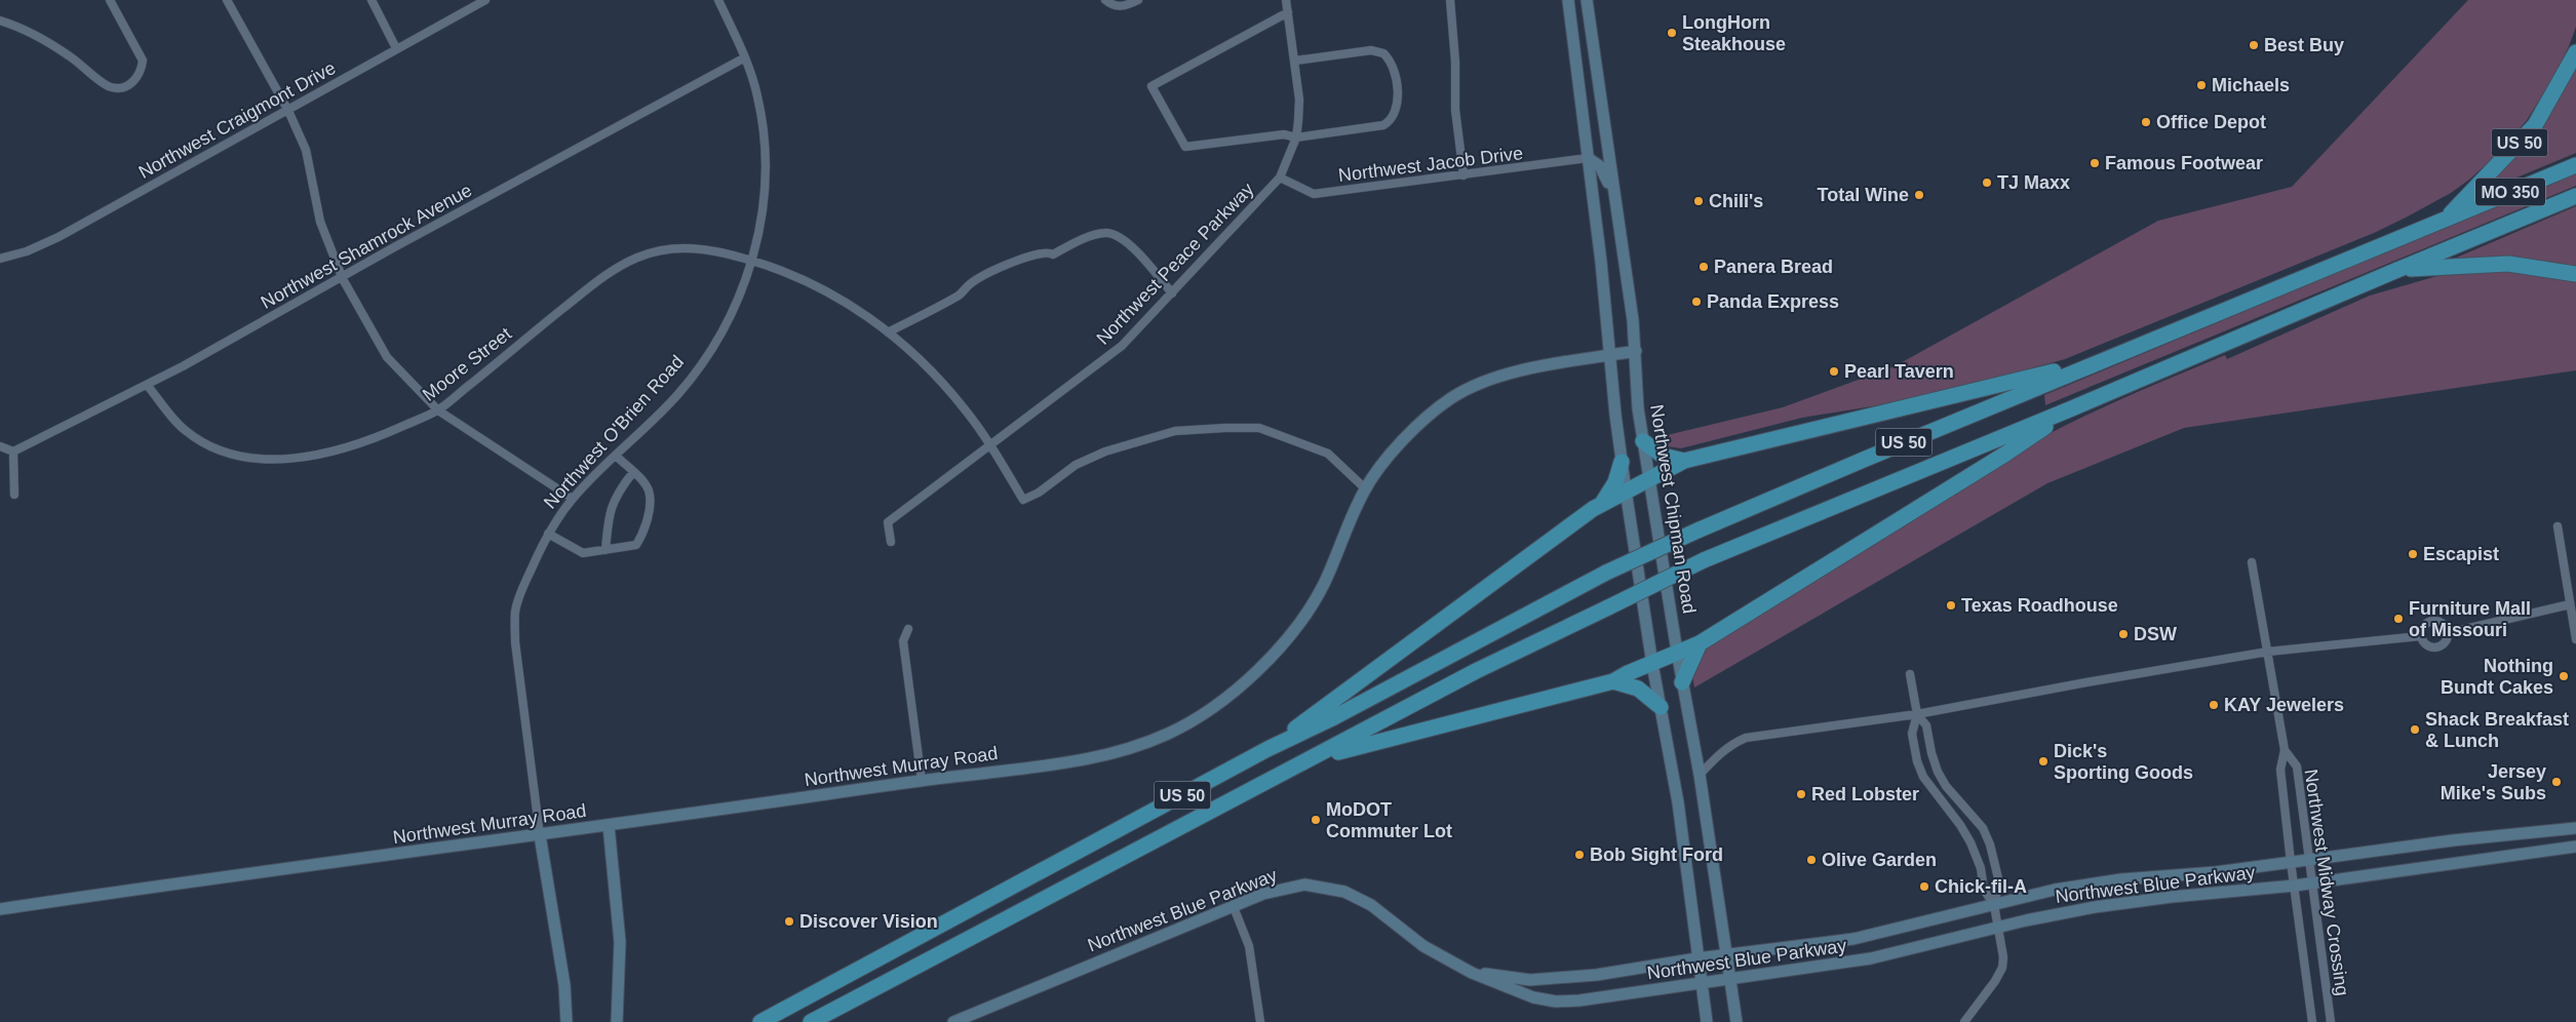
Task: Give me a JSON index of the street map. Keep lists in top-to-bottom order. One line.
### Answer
{"streets":{"highway":["US 50","MO 350"],"street":["Northwest Craigmont Drive","Northwest Jacob Drive","Northwest Shamrock Avenue","Northwest Peace Parkway","Moore Street","Northwest O'Brien Road","Northwest Chipman Road","Northwest Murray Road","Northwest Midway Crossing","Northwest Blue Parkway"]},"crossings":[["US 50","MO 350"],["Northwest Jacob Drive","Northwest Peace Parkway"],["Northwest Shamrock Avenue","Moore Street"],["Northwest Shamrock Avenue","Northwest O'Brien Road"],["Northwest Peace Parkway","Moore Street"],["Moore Street","Northwest O'Brien Road"],["Moore Street","Northwest Murray Road"],["Northwest O'Brien Road","Northwest Murray Road"],["Northwest Chipman Road","Northwest Murray Road"],["Northwest Chipman Road","Northwest Blue Parkway"],["Northwest Midway Crossing","Northwest Blue Parkway"]],"places":["LongHorn Steakhouse","Best Buy","Michaels","Office Depot","Famous Footwear","TJ Maxx","Total Wine","Chili's","Panera Bread","Panda Express","Pearl Tavern","Escapist","Texas Roadhouse","Furniture Mall of Missouri","DSW","Nothing Bundt Cakes","KAY Jewelers","Shack Breakfast & Lunch","Dick's Sporting Goods","Jersey Mike's Subs","Red Lobster","MoDOT Commuter Lot","Bob Sight Ford","Olive Garden","Chick-fil-A","Discover Vision"]}
